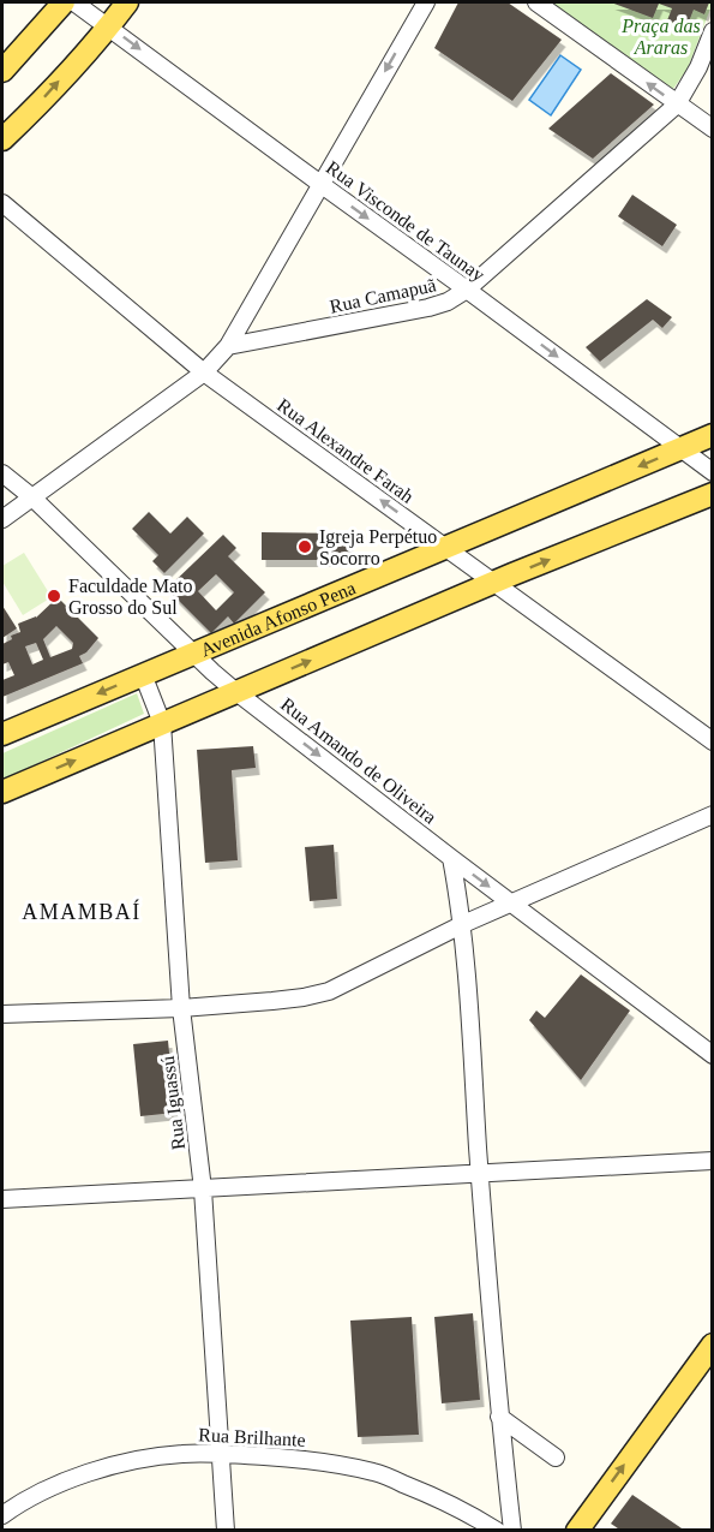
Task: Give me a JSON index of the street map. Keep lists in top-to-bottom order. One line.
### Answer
{"streets":{"main road":["Avenida Afonso Pena"],"street":["Rua Visconde de Taunay","Rua Camapuã","Rua Alexandre Farah","Rua Amando de Oliveira","Rua Iguassú","Rua Brilhante"]},"crossings":[["Rua Visconde de Taunay","Rua Camapuã"],["Rua Visconde de Taunay","Avenida Afonso Pena"],["Rua Alexandre Farah","Avenida Afonso Pena"],["Avenida Afonso Pena","Rua Amando de Oliveira"],["Avenida Afonso Pena","Rua Iguassú"],["Rua Iguassú","Rua Brilhante"]],"one_way":["Rua Visconde de Taunay","Rua Amando de Oliveira"],"districts":["AMAMBAÍ"],"parks":["Praça das Araras"],"places":["Igreja Perpétuo Socorro","Faculdade Mato Grosso do Sul"]}
